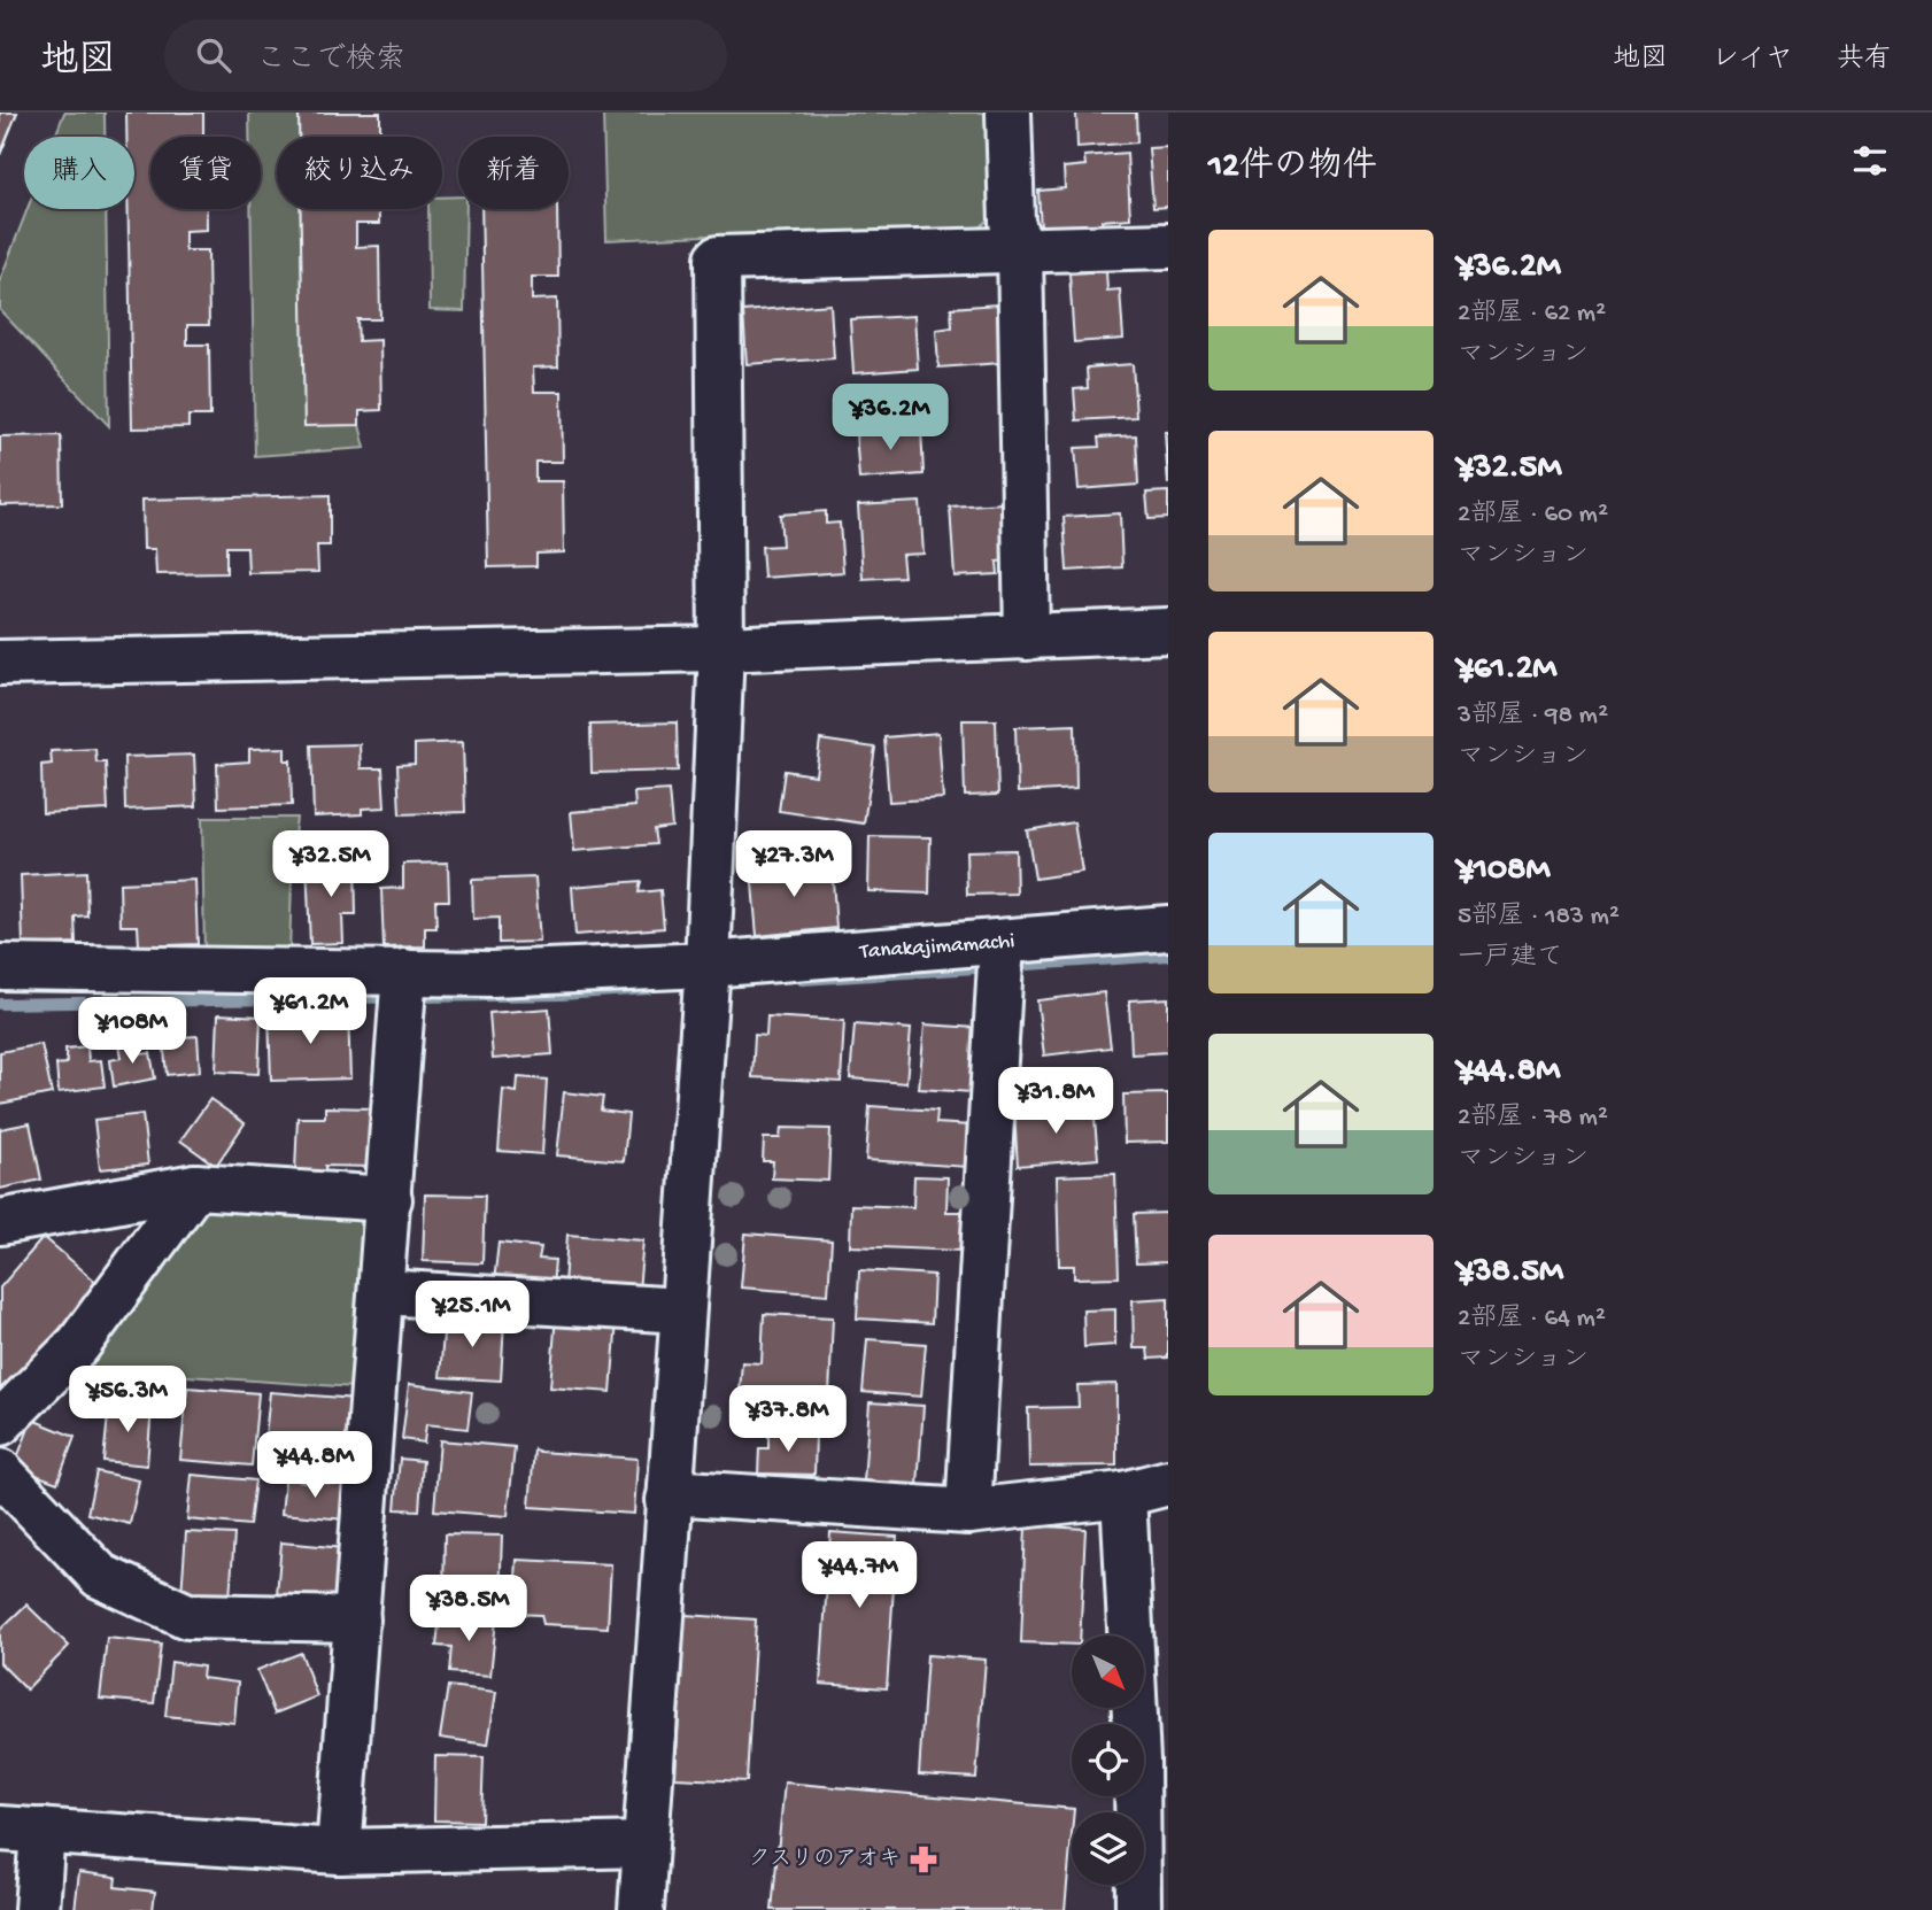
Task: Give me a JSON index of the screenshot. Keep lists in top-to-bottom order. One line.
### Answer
{"streets":{"street":["Tanakajimamachi"]},"places":{"pharmacy":["クスリのアオキ"]},"north":"bottom right","page":{"header":"地図","search":"ここで検索","nav":["地図","レイヤ","共有"],"heading":"12件の物件","chip":["購入","賃貸","絞り込み","新着"],"list":[{"name":"¥36.2M","note":"2部屋 · 62 m² · マンション"},{"name":"¥32.5M","note":"2部屋 · 60 m² · マンション"},{"name":"¥61.2M","note":"3部屋 · 98 m² · マンション"},{"name":"¥108M","note":"5部屋 · 183 m² · 一戸建て"},{"name":"¥44.8M","note":"2部屋 · 78 m² · マンション"},{"name":"¥38.5M","note":"2部屋 · 64 m² · マンション"}],"price":["¥36.2M","¥32.5M","¥27.3M","¥61.2M","¥108M","¥31.8M","¥25.1M","¥56.3M","¥37.8M","¥44.8M","¥44.7M","¥38.5M"]}}
